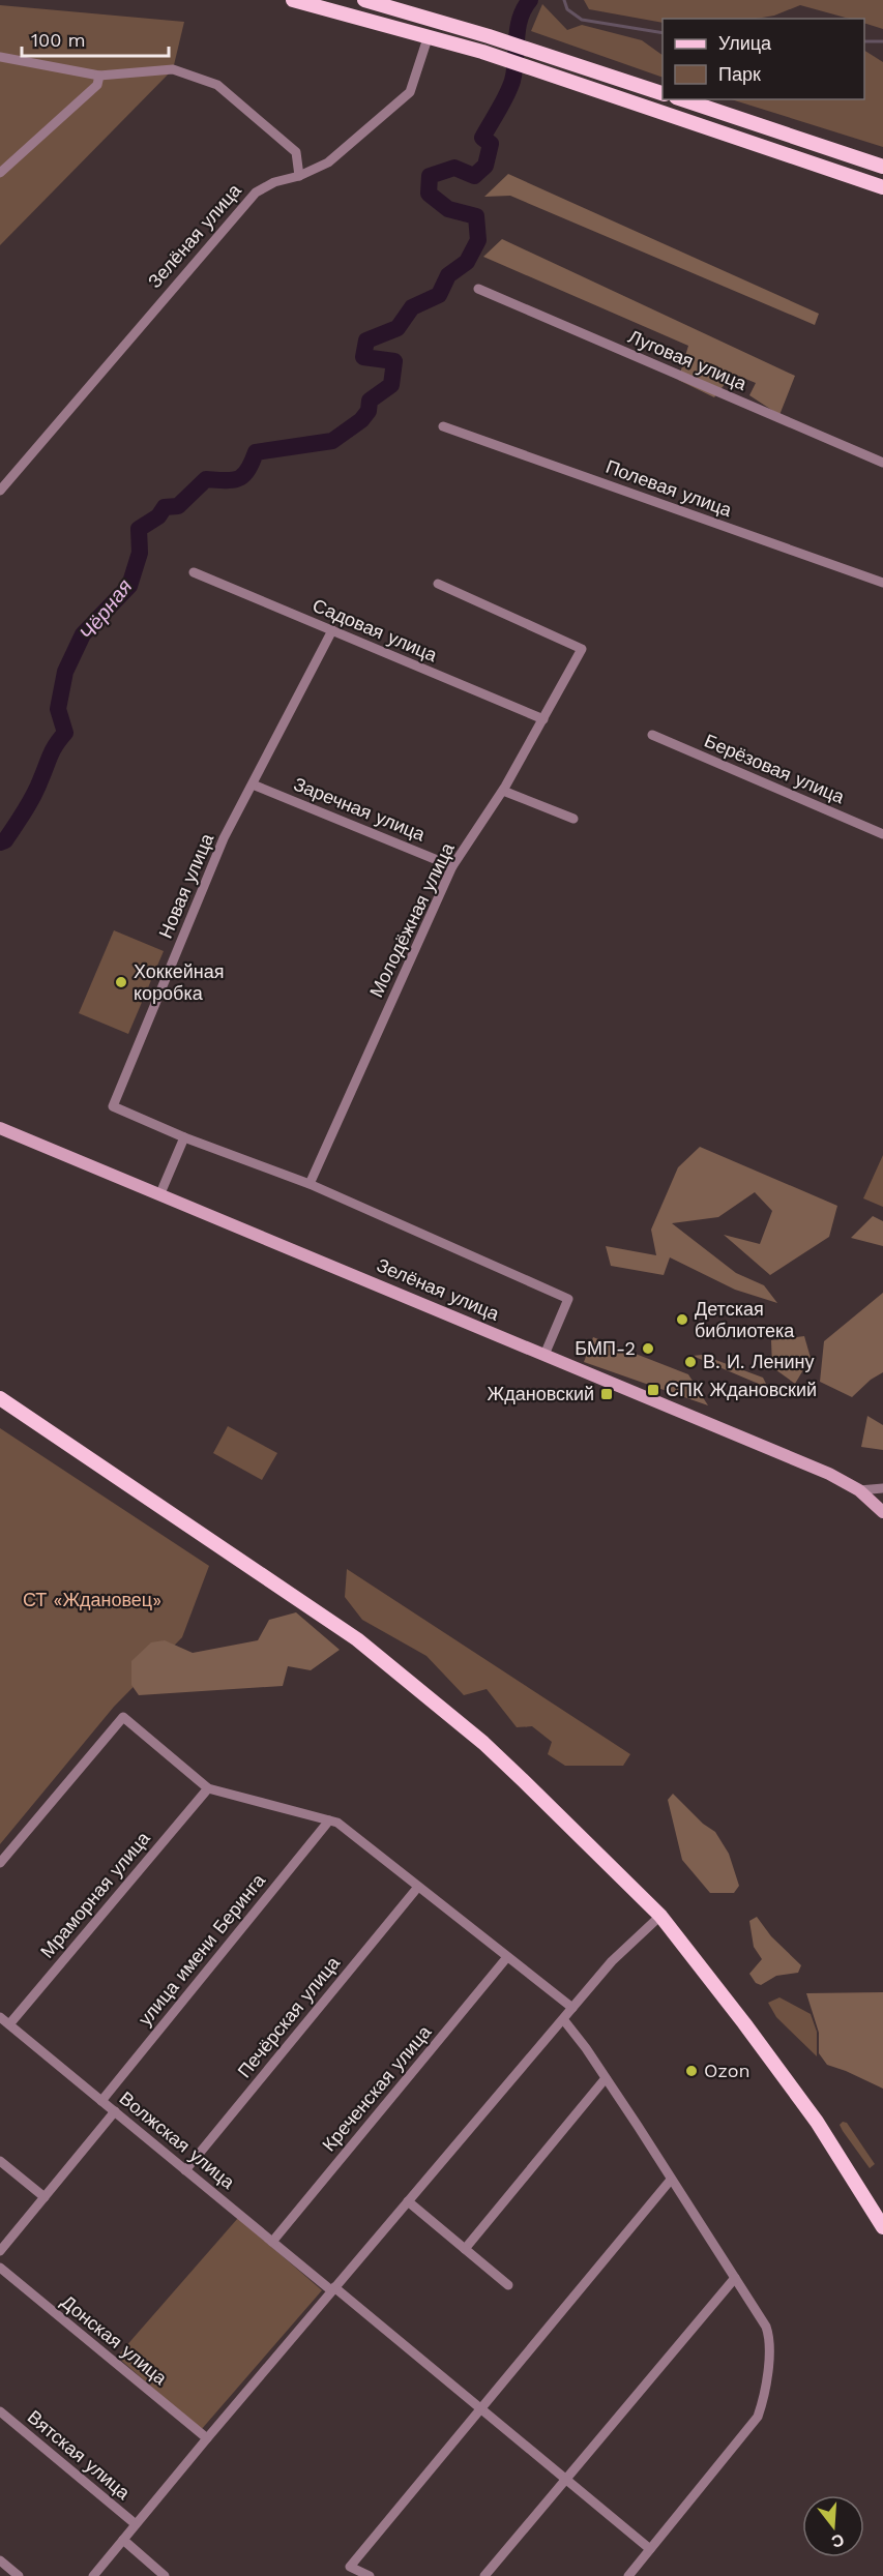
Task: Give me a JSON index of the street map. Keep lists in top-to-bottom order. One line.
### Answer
{"streets":{"street":["Зелёная улица","Луговая улица","Полевая улица","Садовая улица","Берёзовая улица","Заречная улица","Новая улица","Молодёжная улица","Мраморная улица","улица имени Беринга","Печёрская улица","Креченская улица","Волжская улица","Донская улица","Вятская улица"]},"crossings":[["Садовая улица","Новая улица"],["Садовая улица","Молодёжная улица"],["Заречная улица","Новая улица"],["Заречная улица","Молодёжная улица"],["Мраморная улица","Волжская улица"],["улица имени Беринга","Волжская улица"],["Печёрская улица","Волжская улица"],["Креченская улица","Волжская улица"]],"water":["Чёрная"],"parks":["СТ «Ждановец»"],"places":{"other":["Хоккейная коробка","Детская библиотека","БМП-2","В. И. Ленину","Ozon"],"transit":["СПК Ждановский","Ждановский"]},"legend":["Улица","Парк"],"scale_bar":"100 m","north":"bottom"}
